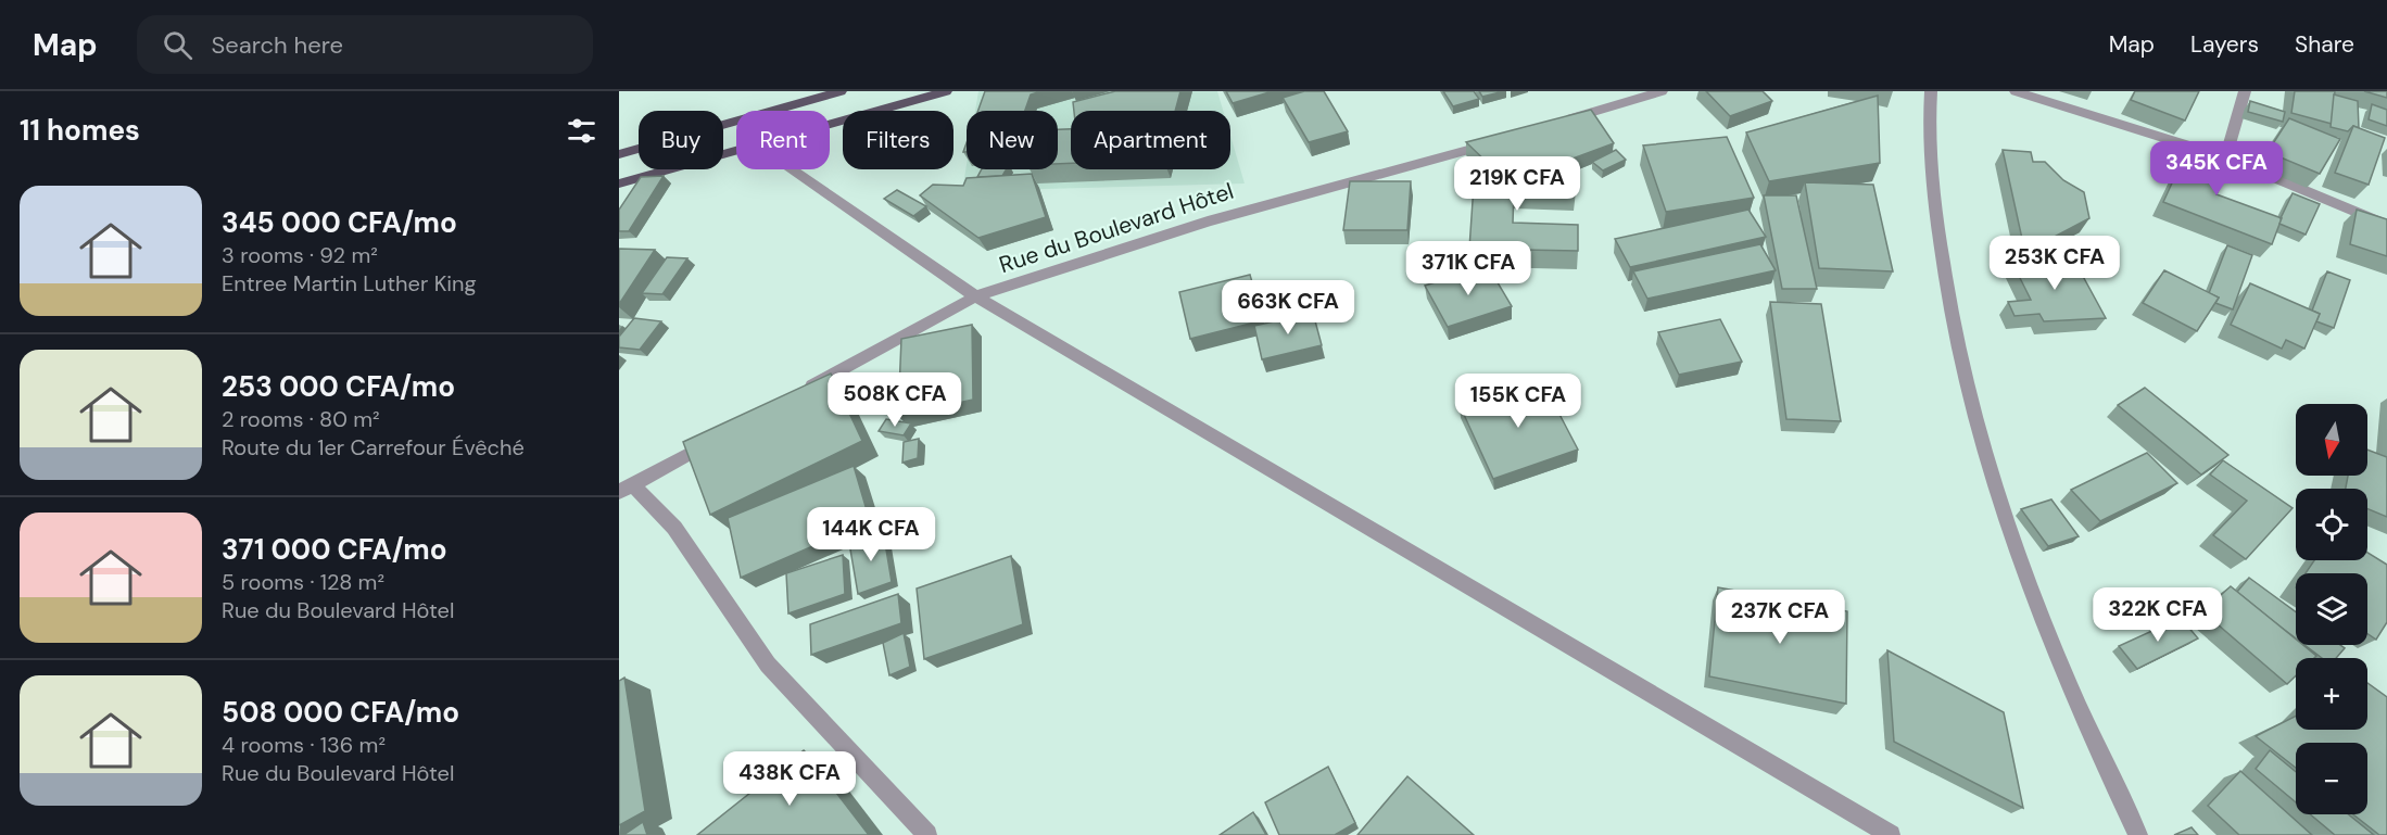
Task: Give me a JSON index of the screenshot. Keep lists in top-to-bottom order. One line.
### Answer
{"streets":{"street":["Rue du Boulevard Hôtel"]},"north":"bottom","page":{"header":"Map","search":"Search here","nav":["Map","Layers","Share"],"heading":"11 homes","chip":["Buy","Rent","Filters","New","Apartment"],"price":["345K CFA","219K CFA","253K CFA","371K CFA","663K CFA","508K CFA","155K CFA","144K CFA","322K CFA","237K CFA","438K CFA"],"list":[{"name":"345 000 CFA/mo","note":"3 rooms · 92 m² · Entree Martin Luther King"},{"name":"253 000 CFA/mo","note":"2 rooms · 80 m² · Route du 1er Carrefour Évêché"},{"name":"371 000 CFA/mo","note":"5 rooms · 128 m² · Rue du Boulevard Hôtel"},{"name":"508 000 CFA/mo","note":"4 rooms · 136 m² · Rue du Boulevard Hôtel"}],"map_buttons":["+","−"]}}
